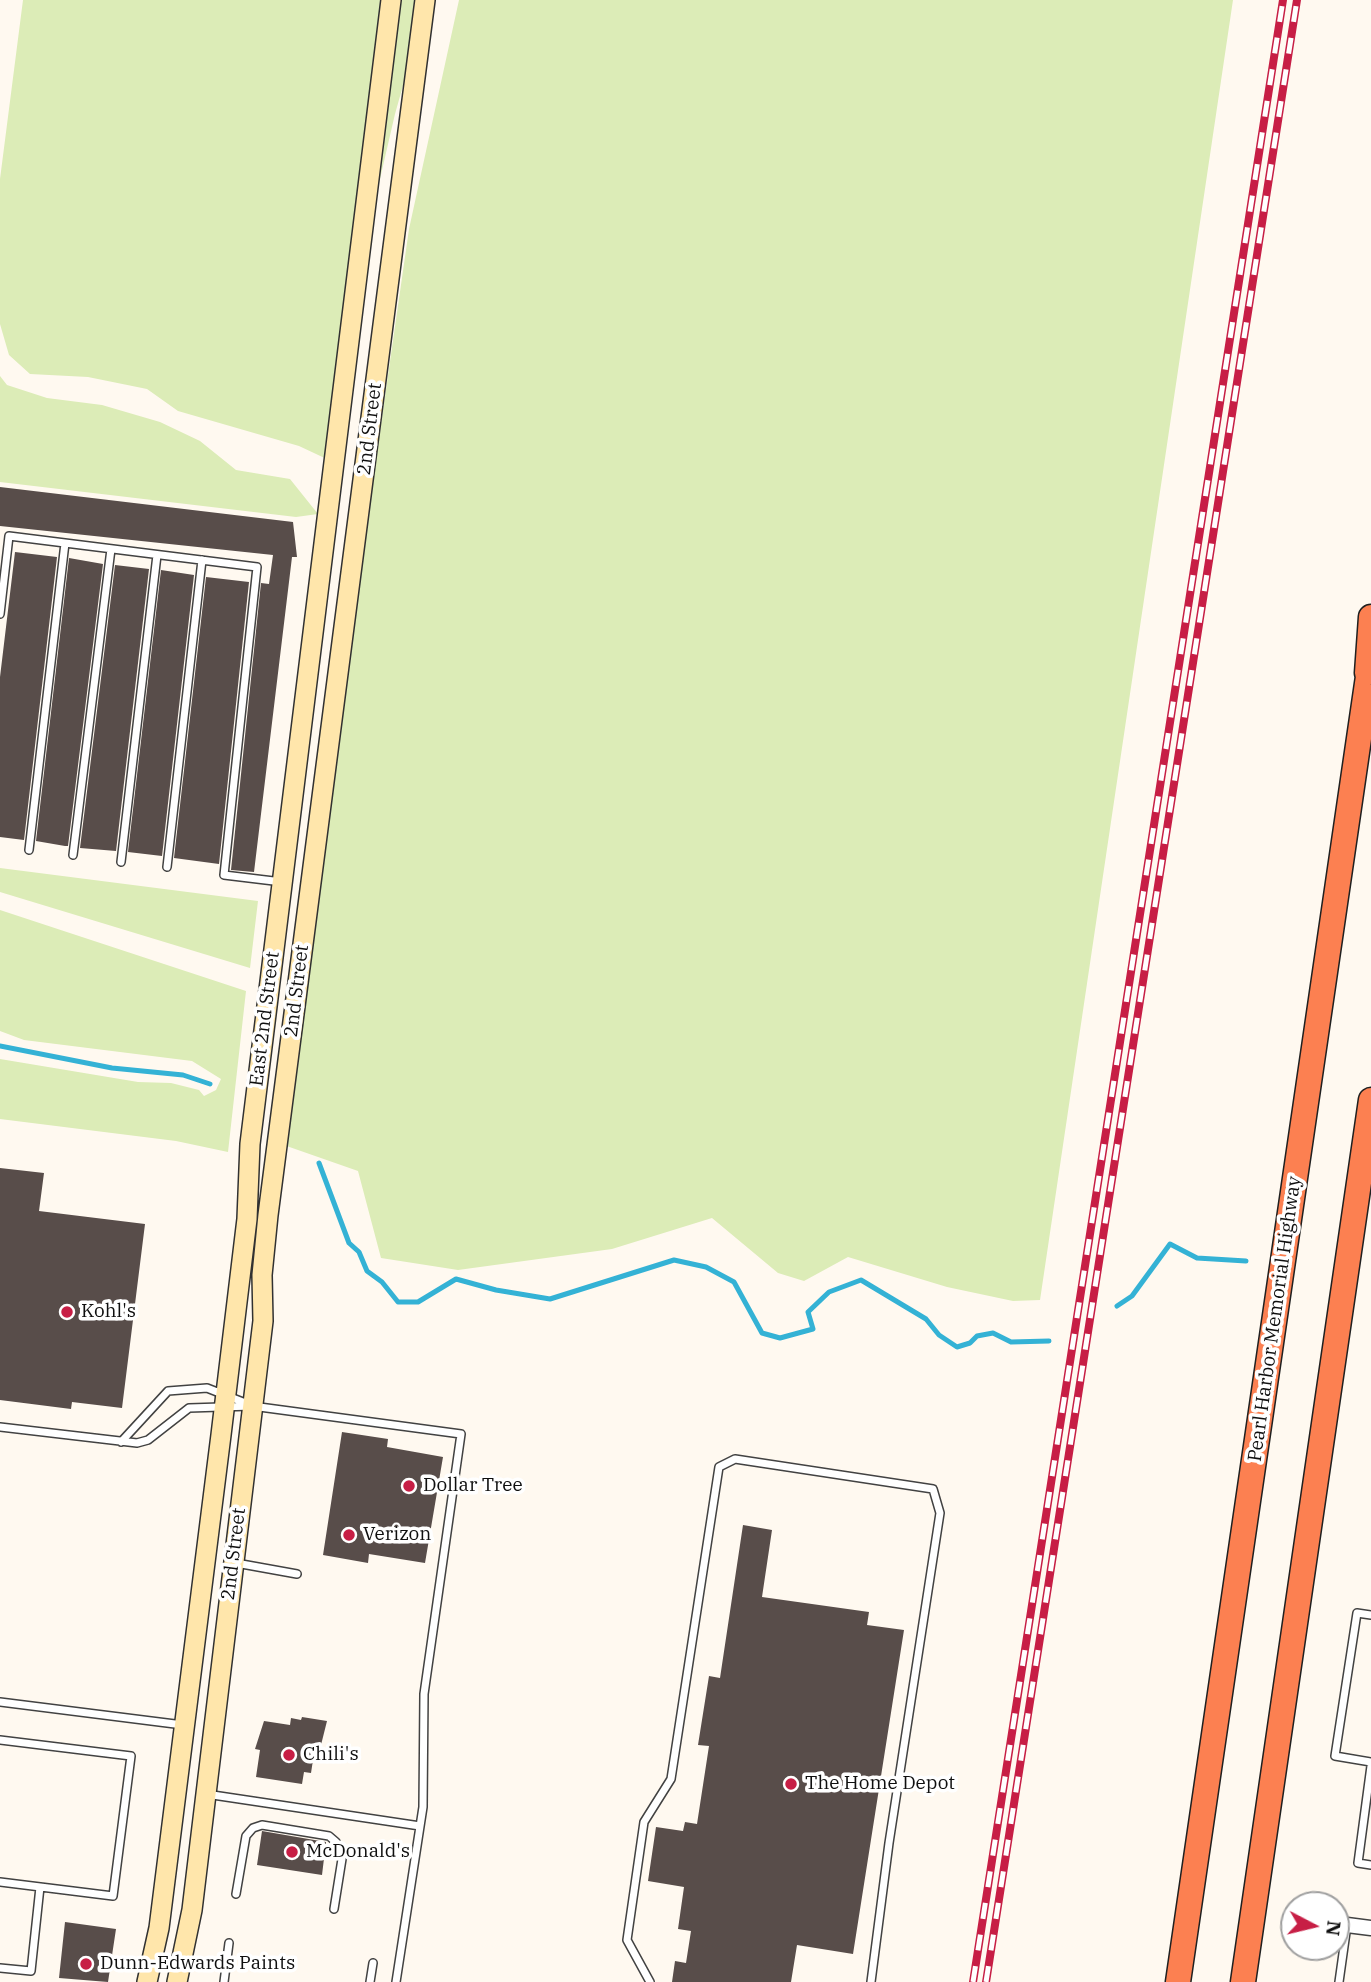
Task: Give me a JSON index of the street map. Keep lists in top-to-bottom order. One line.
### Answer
{"streets":{"highway":["Pearl Harbor Memorial Highway"],"street":["2nd Street","East 2nd Street"]},"crossings":[["2nd Street","East 2nd Street"]],"places":["Kohl's","Dollar Tree","Verizon","Chili's","The Home Depot","McDonald's","Dunn-Edwards Paints"],"north":"right"}
